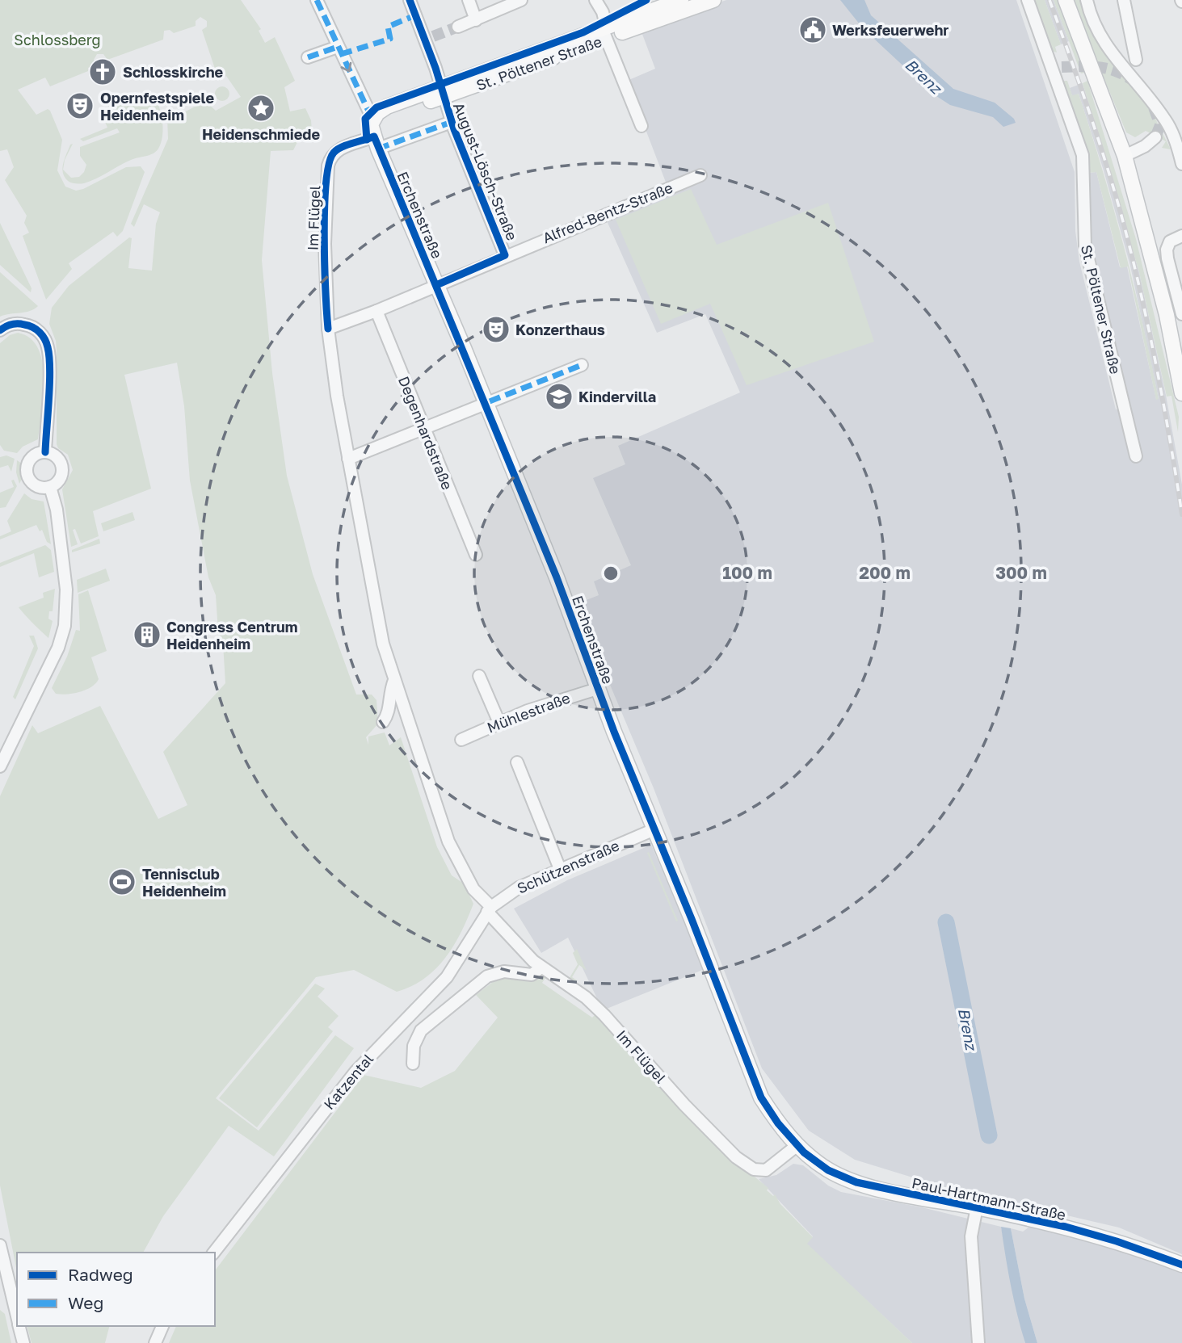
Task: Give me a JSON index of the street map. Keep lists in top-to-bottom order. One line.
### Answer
{"streets":{"main road":["St. Pöltener Straße","Erchenstraße","Paul-Hartmann-Straße"],"street":["August-Lösch-Straße","Alfred-Bentz-Straße","Im Flügel","Degenhardstraße","Mühlestraße","Schützenstraße","Katzental"]},"crossings":[["St. Pöltener Straße","August-Lösch-Straße"],["St. Pöltener Straße","Erchenstraße"],["St. Pöltener Straße","Im Flügel"],["August-Lösch-Straße","Alfred-Bentz-Straße"],["August-Lösch-Straße","Im Flügel"],["Alfred-Bentz-Straße","Erchenstraße"],["Alfred-Bentz-Straße","Im Flügel"],["Alfred-Bentz-Straße","Degenhardstraße"],["Erchenstraße","Im Flügel"],["Erchenstraße","Mühlestraße"],["Erchenstraße","Schützenstraße"],["Erchenstraße","Paul-Hartmann-Straße"],["Im Flügel","Schützenstraße"],["Im Flügel","Katzental"],["Im Flügel","Paul-Hartmann-Straße"],["Schützenstraße","Katzental"]],"water":["Brenz"],"parks":["Schlossberg"],"places":{"public building":["Werksfeuerwehr"],"church":["Schlosskirche"],"theatre":["Opernfestspiele Heidenheim","Konzerthaus"],"place":["Heidenschmiede"],"school or university":["Kindervilla"],"building":["Congress Centrum Heidenheim"],"sports":["Tennisclub Heidenheim"]},"legend":["Radweg","Weg"],"rings":["100 m","200 m","300 m"]}
